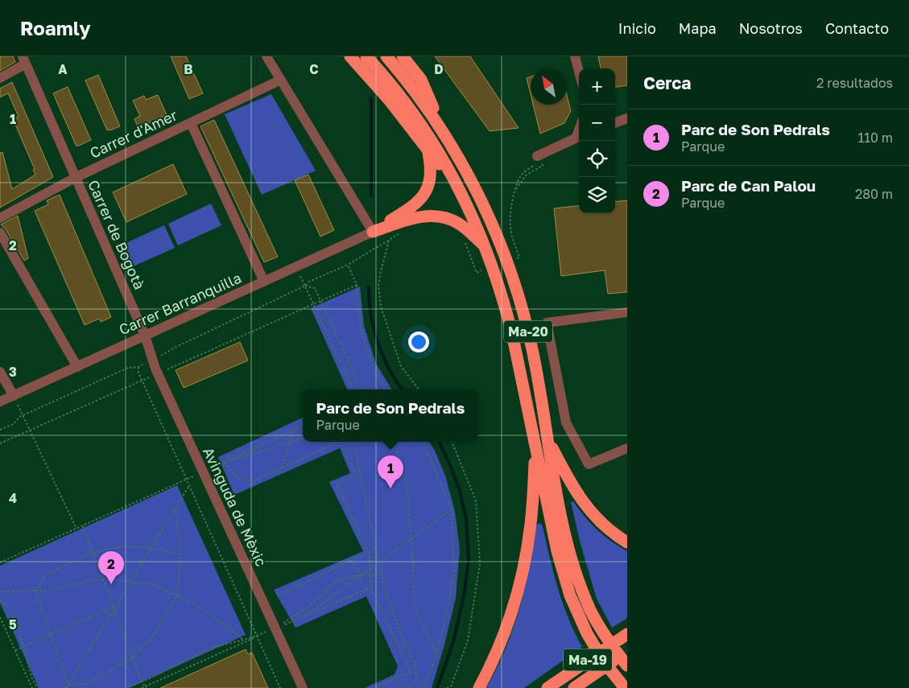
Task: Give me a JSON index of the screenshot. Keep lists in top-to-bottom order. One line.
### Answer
{"streets":{"highway":["Ma-20","Ma-19"],"street":["Carrer d'Amer","Carrer de Bogotà","Carrer Barranquilla","Avinguda de Mèxic"]},"crossings":[["Carrer d'Amer","Carrer de Bogotà"],["Carrer de Bogotà","Carrer Barranquilla"],["Carrer de Bogotà","Avinguda de Mèxic"],["Carrer Barranquilla","Avinguda de Mèxic"]],"north":"top left","page":{"header":"Roamly","nav":["Inicio","Mapa","Nosotros","Contacto"],"heading":["Cerca","2 resultados"],"map_buttons":["+","−"],"list":[{"mark":"1","name":"Parc de Son Pedrals","note":"Parque","value":"110 m"},{"mark":"2","name":"Parc de Can Palou","note":"Parque","value":"280 m"}],"popup":["Parc de Son Pedrals","Parque"],"pins":["1","2"]},"grid":{"columns":["A","B","C","D"],"rows":["1","2","3","4","5"]}}
